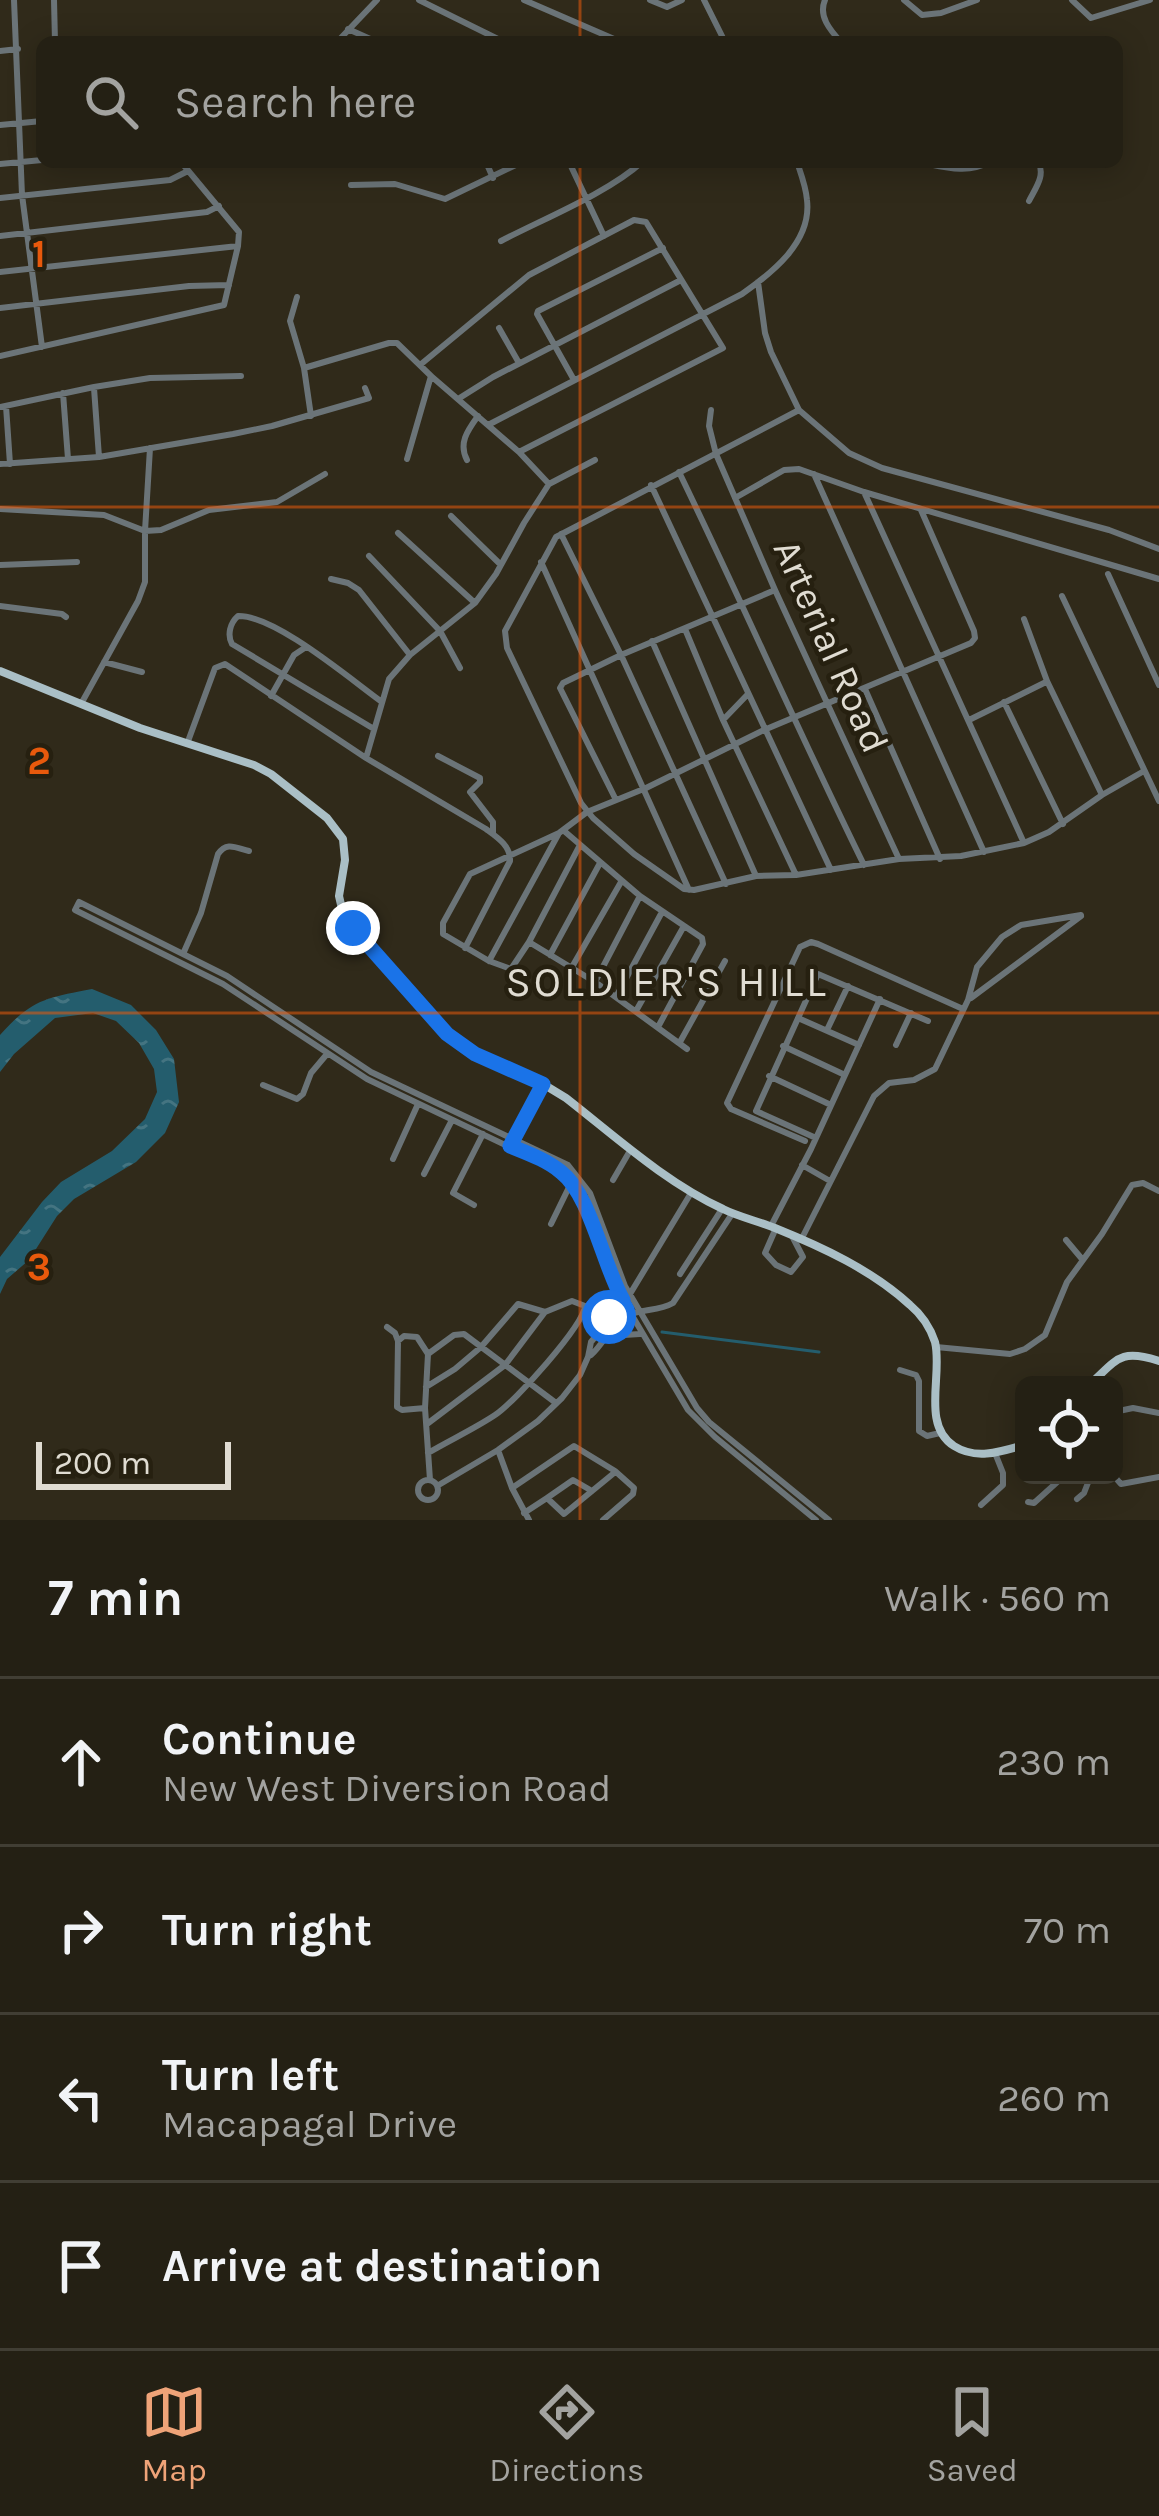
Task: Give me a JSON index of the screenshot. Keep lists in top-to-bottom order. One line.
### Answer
{"streets":{"street":["Arterial Road"]},"districts":["SOLDIER'S HILL"],"scale_bar":"200 m","page":{"search":"Search here","scale":"200 m","heading":["7 min","Walk · 560 m"],"list":[["Continue","New West Diversion Road","230 m"],["Turn right","70 m"],["Turn left","Macapagal Drive","260 m"],"Arrive at destination"],"nav":["Map","Directions","Saved"]},"grid":{"rows":["1","2","3"]}}
